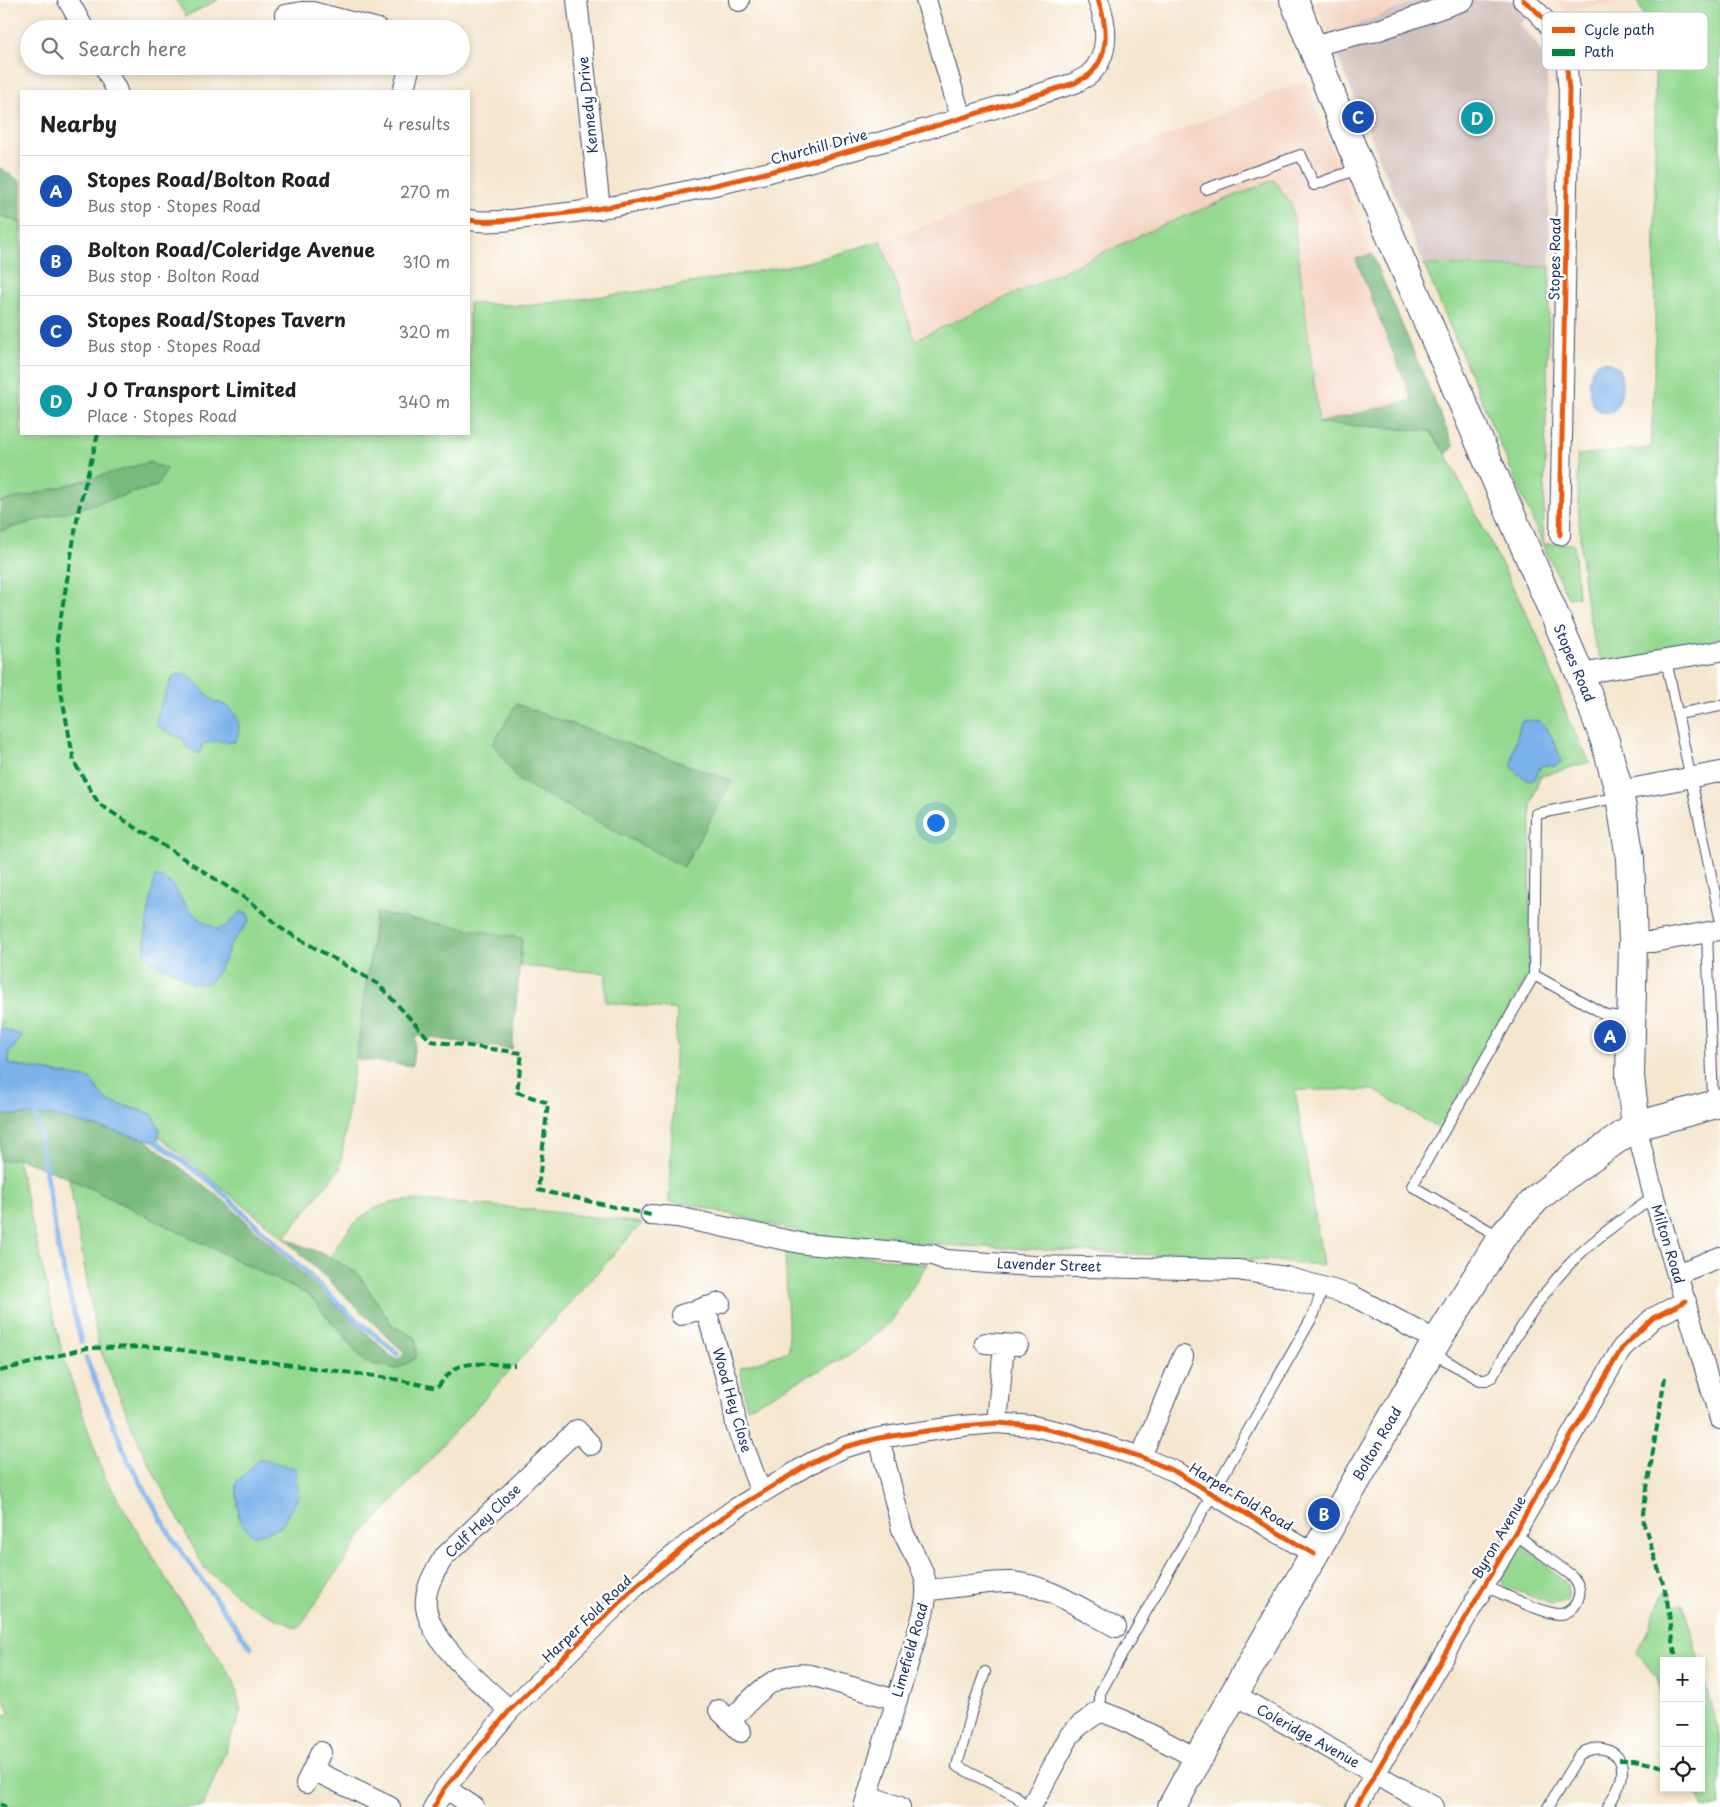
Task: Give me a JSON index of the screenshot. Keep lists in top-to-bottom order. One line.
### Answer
{"streets":{"main road":["Stopes Road","Bolton Road"],"street":["Kennedy Drive","Churchill Drive","Milton Road","Lavender Street","Wood Hey Close","Harper Fold Road","Calf Hey Close","Byron Avenue","Limefield Road","Coleridge Avenue"]},"crossings":[["Kennedy Drive","Churchill Drive"],["Stopes Road","Milton Road"],["Stopes Road","Bolton Road"],["Milton Road","Bolton Road"],["Milton Road","Byron Avenue"],["Lavender Street","Bolton Road"],["Wood Hey Close","Harper Fold Road"],["Bolton Road","Harper Fold Road"],["Bolton Road","Coleridge Avenue"],["Harper Fold Road","Calf Hey Close"],["Harper Fold Road","Limefield Road"],["Byron Avenue","Coleridge Avenue"]],"legend":["Cycle path","Path"],"page":{"search":"Search here","heading":["Nearby","4 results"],"pins":["C","D","A","B"],"list":[{"mark":"A","name":"Stopes Road/Bolton Road","note":"Bus stop · Stopes Road","value":"270 m"},{"mark":"B","name":"Bolton Road/Coleridge Avenue","note":"Bus stop · Bolton Road","value":"310 m"},{"mark":"C","name":"Stopes Road/Stopes Tavern","note":"Bus stop · Stopes Road","value":"320 m"},{"mark":"D","name":"J O Transport Limited","note":"Place · Stopes Road","value":"340 m"}],"map_buttons":["+","−"]}}
